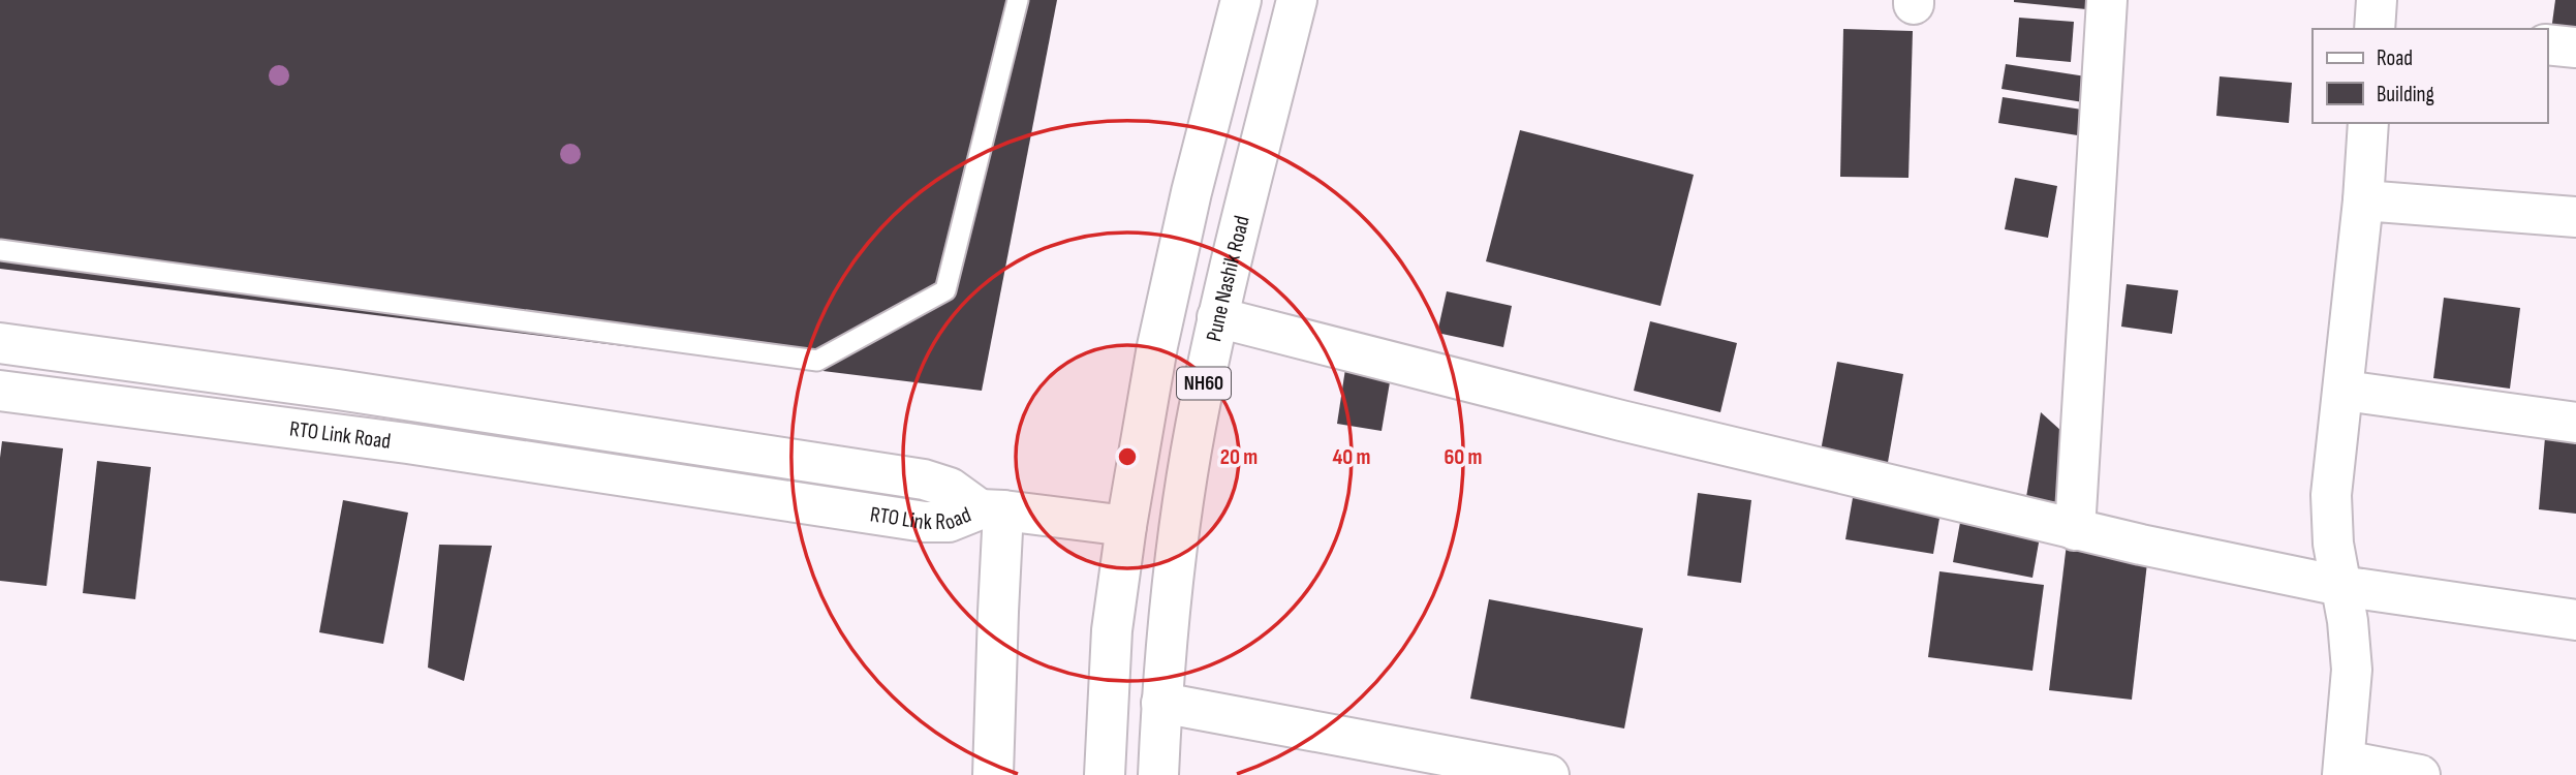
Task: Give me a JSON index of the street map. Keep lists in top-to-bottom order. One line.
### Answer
{"streets":{"main road":["Pune Nashik Road","NH60","RTO Link Road"]},"legend":["Road","Building"],"rings":["20 m","40 m","60 m"]}
